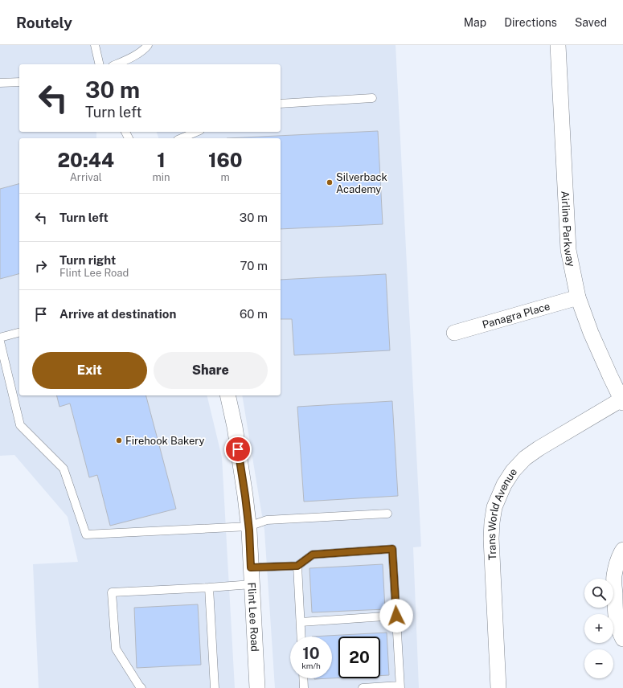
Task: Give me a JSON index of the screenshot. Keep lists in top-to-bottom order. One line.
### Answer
{"streets":{"street":["Airline Parkway","Panagra Place","Trans World Avenue","Flint Lee Road"]},"crossings":[["Airline Parkway","Panagra Place"],["Airline Parkway","Trans World Avenue"]],"places":["Silverback Academy","Firehook Bakery"],"page":{"header":"Routely","nav":["Map","Directions","Saved"],"turn":["30 m","Turn left"],"eta":["20:44","Arrival","1","min","160","m"],"list":[{"name":"Turn left","value":"30 m"},{"name":"Turn right","note":"Flint Lee Road","value":"70 m"},{"name":"Arrive at destination","value":"60 m"}],"buttons":["Exit","Share"],"map_buttons":["+","−"],"speed":"10 km/h","limit":"20"}}
